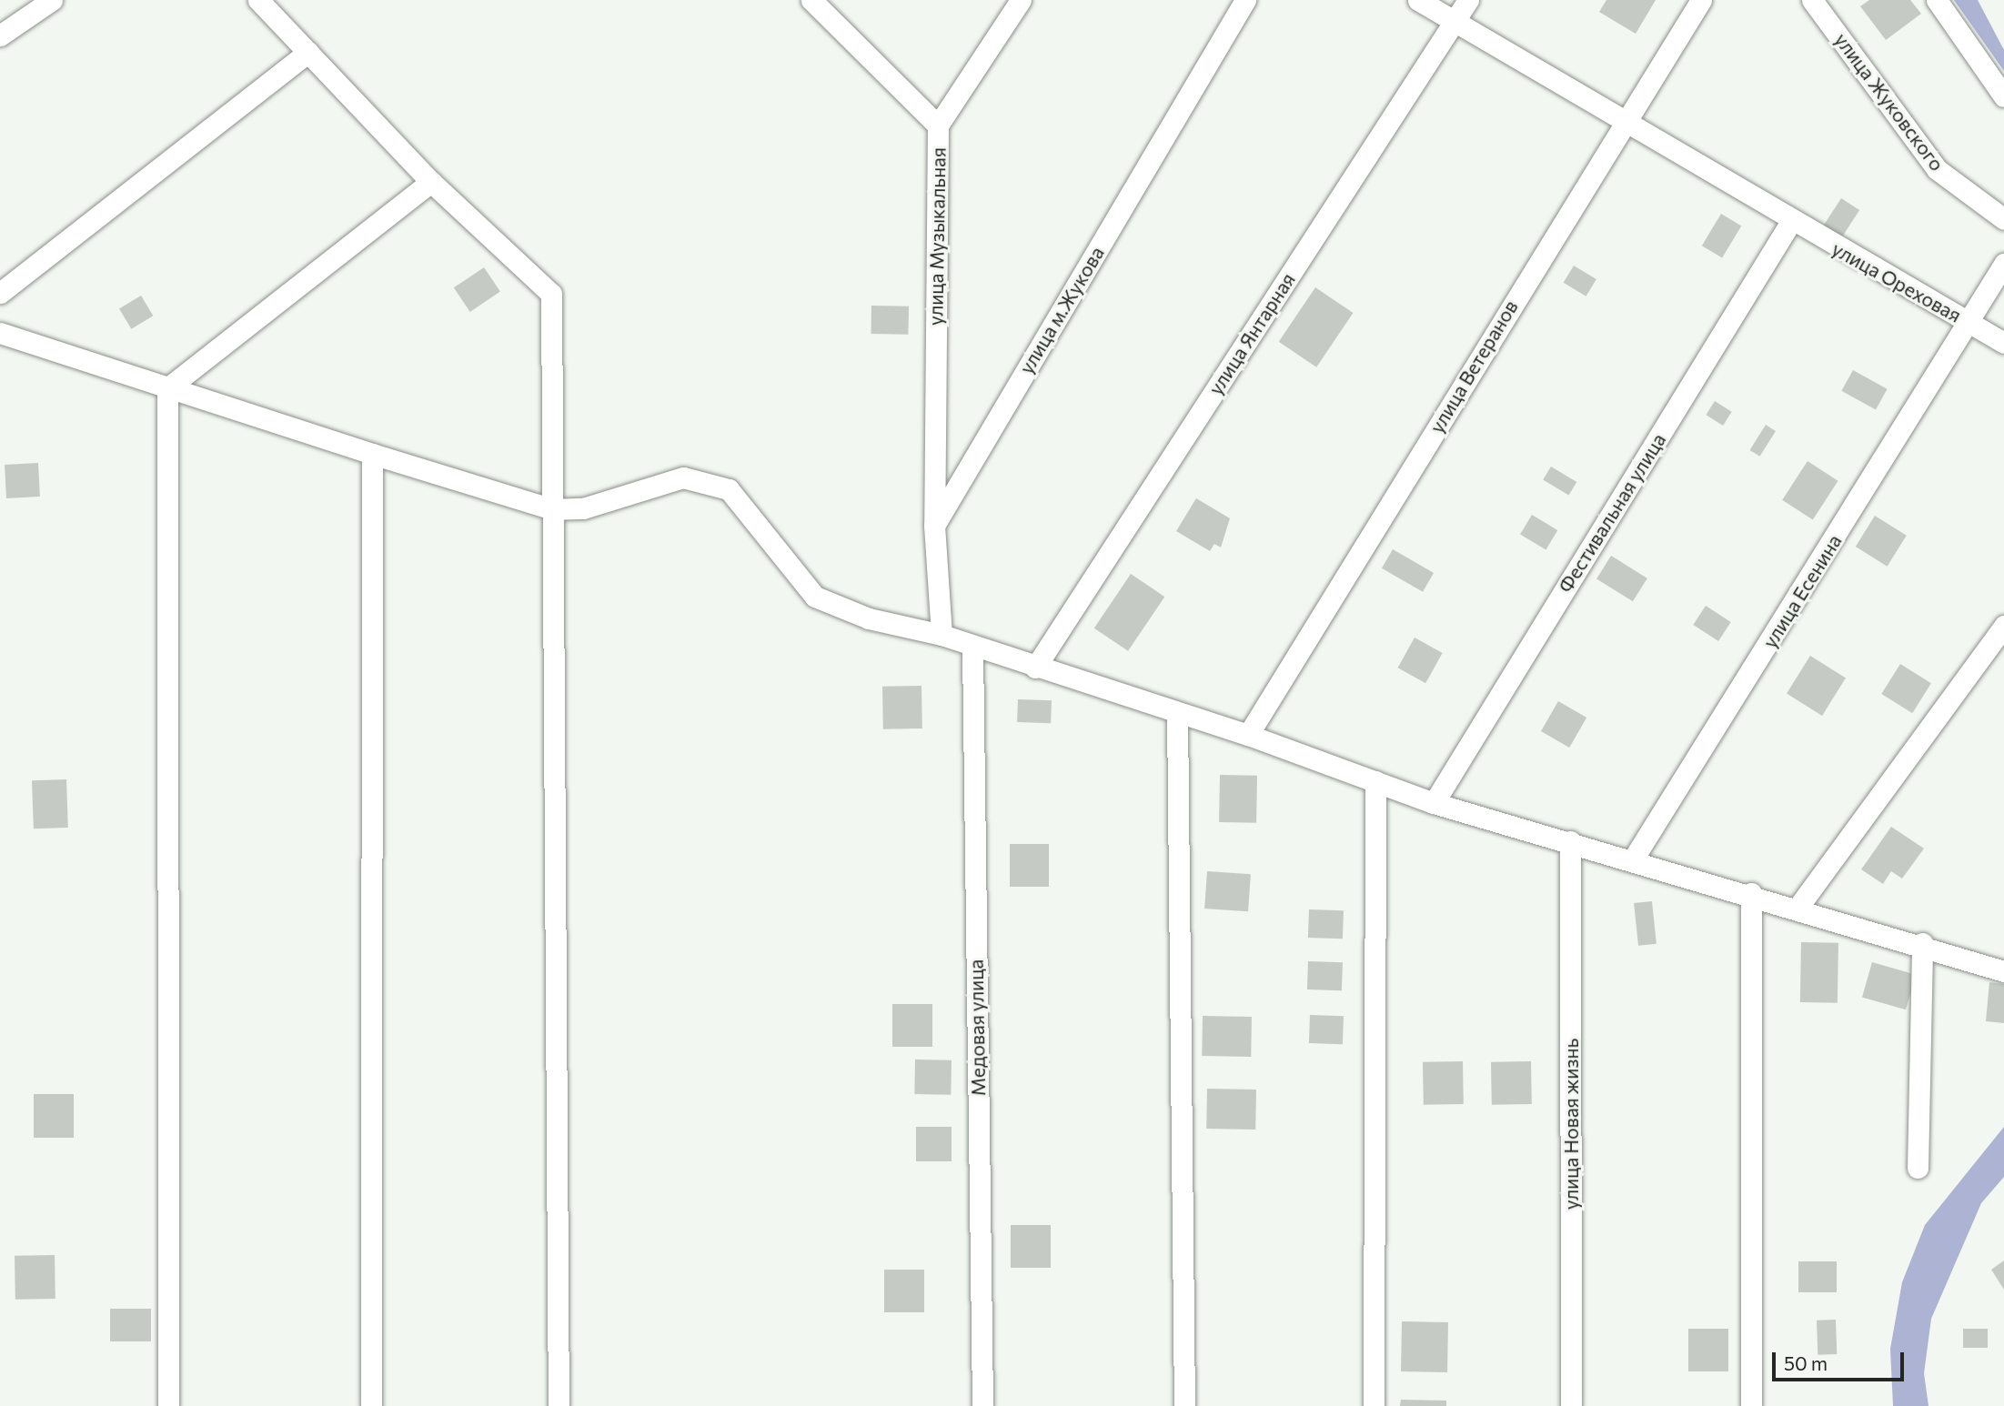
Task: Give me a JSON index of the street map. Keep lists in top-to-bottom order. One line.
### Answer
{"streets":{"street":["улица Жуковского","улица Музыкальная","улица Ореховая","улица м.Жукова","улица Янтарная","улица Ветеранов","Фестивальная улица","улица Есенина","Медовая улица","улица Новая жизнь"]},"crossings":[["улица Музыкальная","улица м.Жукова"],["улица Ореховая","улица Янтарная"],["улица Ореховая","улица Ветеранов"],["улица Ореховая","Фестивальная улица"],["улица Ореховая","улица Есенина"]],"scale_bar":"50 m"}
